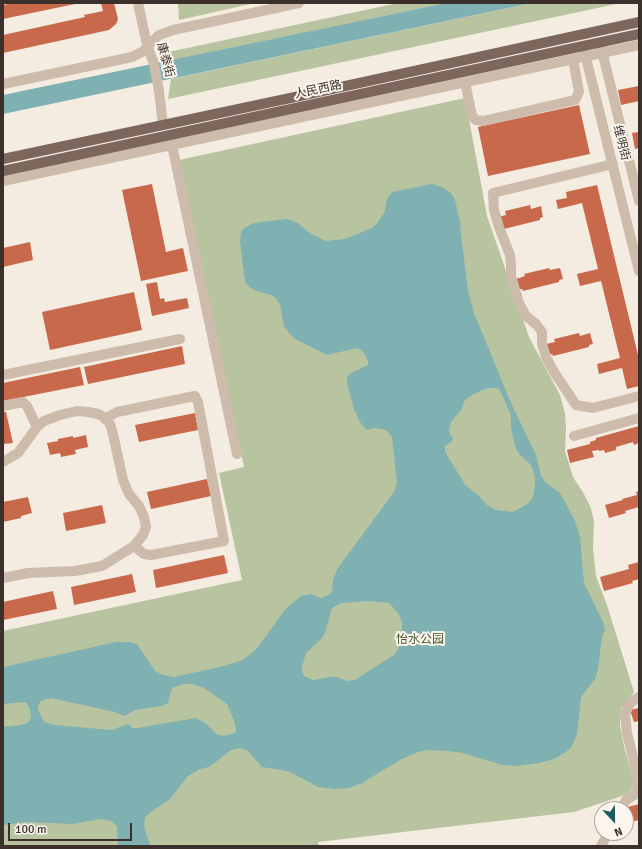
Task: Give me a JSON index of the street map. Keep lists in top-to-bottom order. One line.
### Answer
{"streets":{"main road":["人民西路"],"street":["康泰街","维明街"]},"crossings":[["康泰街","人民西路"],["人民西路","维明街"]],"parks":["怡水公园"],"scale_bar":"100 m","north":"bottom"}
